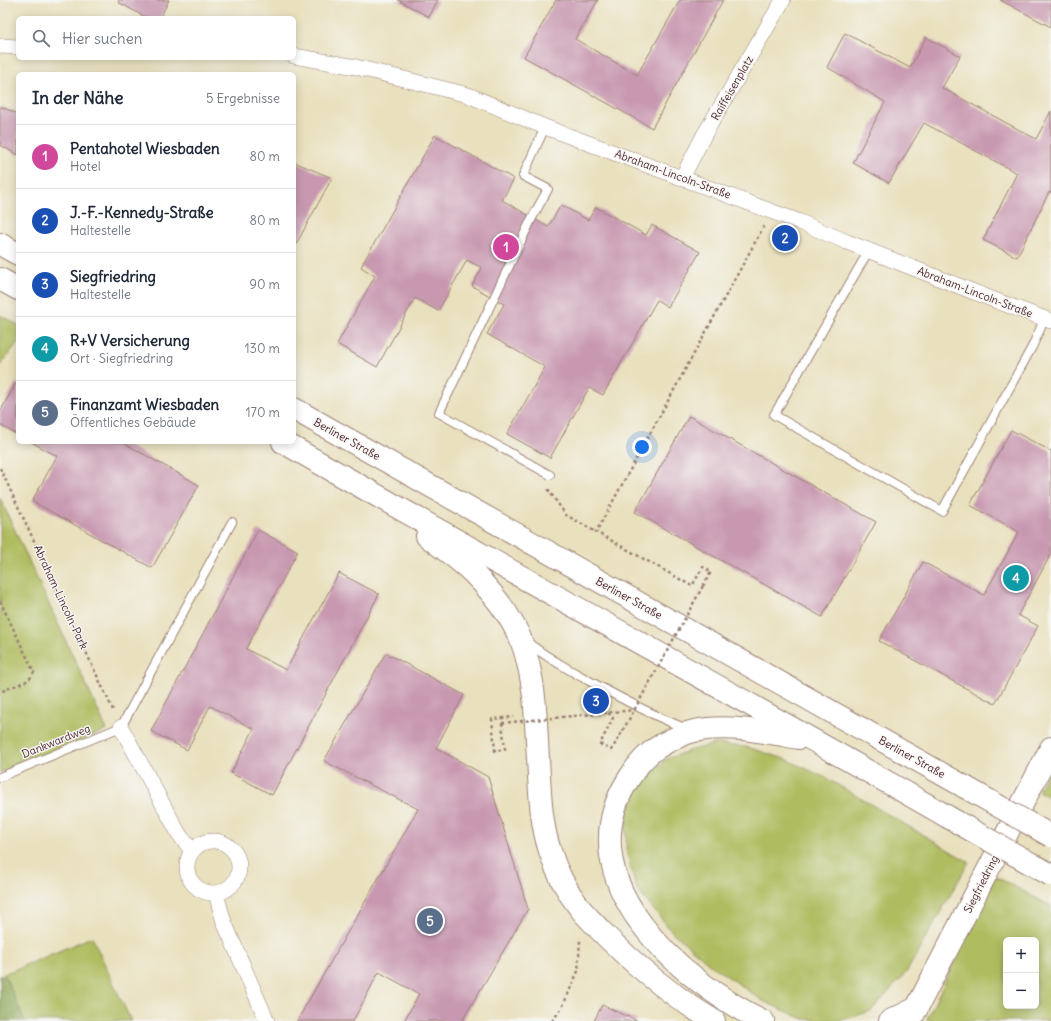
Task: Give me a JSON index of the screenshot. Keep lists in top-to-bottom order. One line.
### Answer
{"streets":{"main road":["Berliner Straße","Siegfriedring"],"street":["Raiffeisenplatz","Abraham-Lincoln-Straße"],"lane":["Dankwardweg"],"path":["Abraham-Lincoln-Park"]},"crossings":[["Raiffeisenplatz","Abraham-Lincoln-Straße"],["Abraham-Lincoln-Park","Dankwardweg"]],"page":{"search":"Hier suchen","heading":["In der Nähe","5 Ergebnisse"],"list":[{"mark":"1","name":"Pentahotel Wiesbaden","note":"Hotel","value":"80 m"},{"mark":"2","name":"J.-F.-Kennedy-Straße","note":"Haltestelle","value":"80 m"},{"mark":"3","name":"Siegfriedring","note":"Haltestelle","value":"90 m"},{"mark":"4","name":"R+V Versicherung","note":"Ort · Siegfriedring","value":"130 m"},{"mark":"5","name":"Finanzamt Wiesbaden","note":"Öffentliches Gebäude","value":"170 m"}],"pins":["2","1","4","3","5"],"map_buttons":["+","−"]}}
